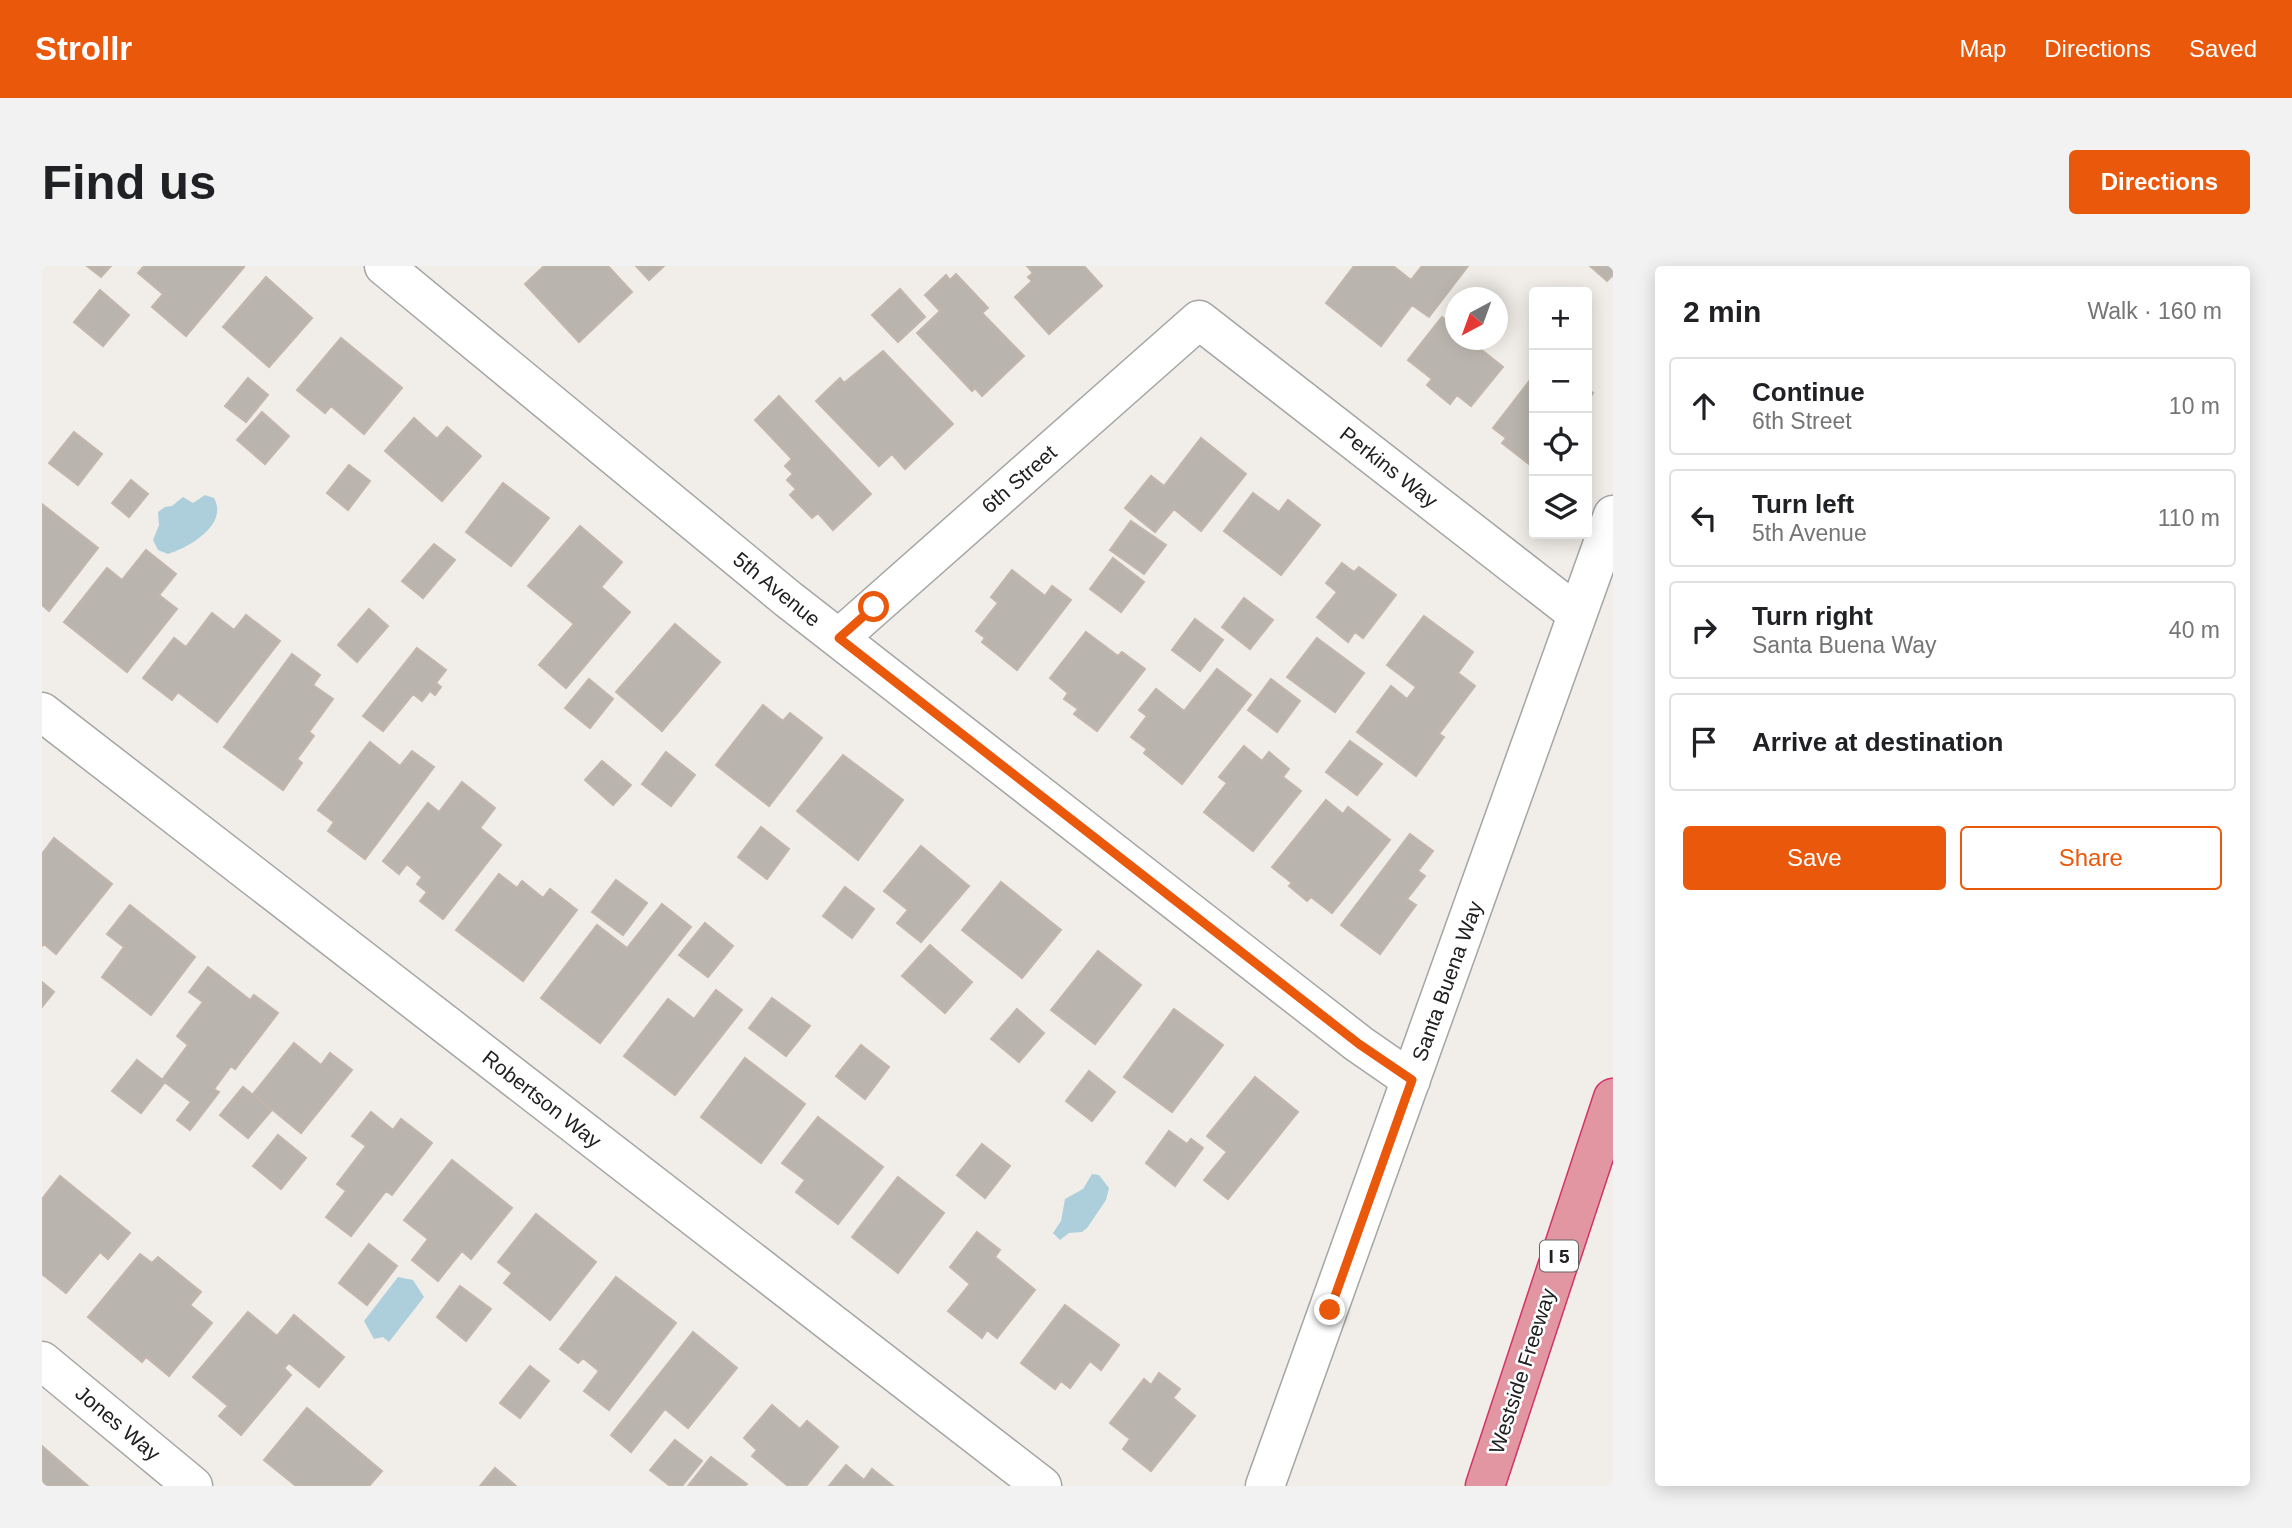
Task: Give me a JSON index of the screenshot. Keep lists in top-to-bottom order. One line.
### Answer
{"streets":{"highway":["I 5","Westside Freeway"],"street":["Perkins Way","6th Street","5th Avenue","Santa Buena Way","Robertson Way","Jones Way"]},"crossings":[["Perkins Way","6th Street"],["Perkins Way","Santa Buena Way"],["6th Street","5th Avenue"],["5th Avenue","Santa Buena Way"]],"north":"bottom left","page":{"header":"Strollr","nav":["Map","Directions","Saved"],"buttons":["Directions",["Save","Share"]],"title":"Find us","heading":["2 min","Walk · 160 m"],"map_buttons":["+","−"],"list":[["Continue","6th Street","10 m"],["Turn left","5th Avenue","110 m"],["Turn right","Santa Buena Way","40 m"],"Arrive at destination"]}}
